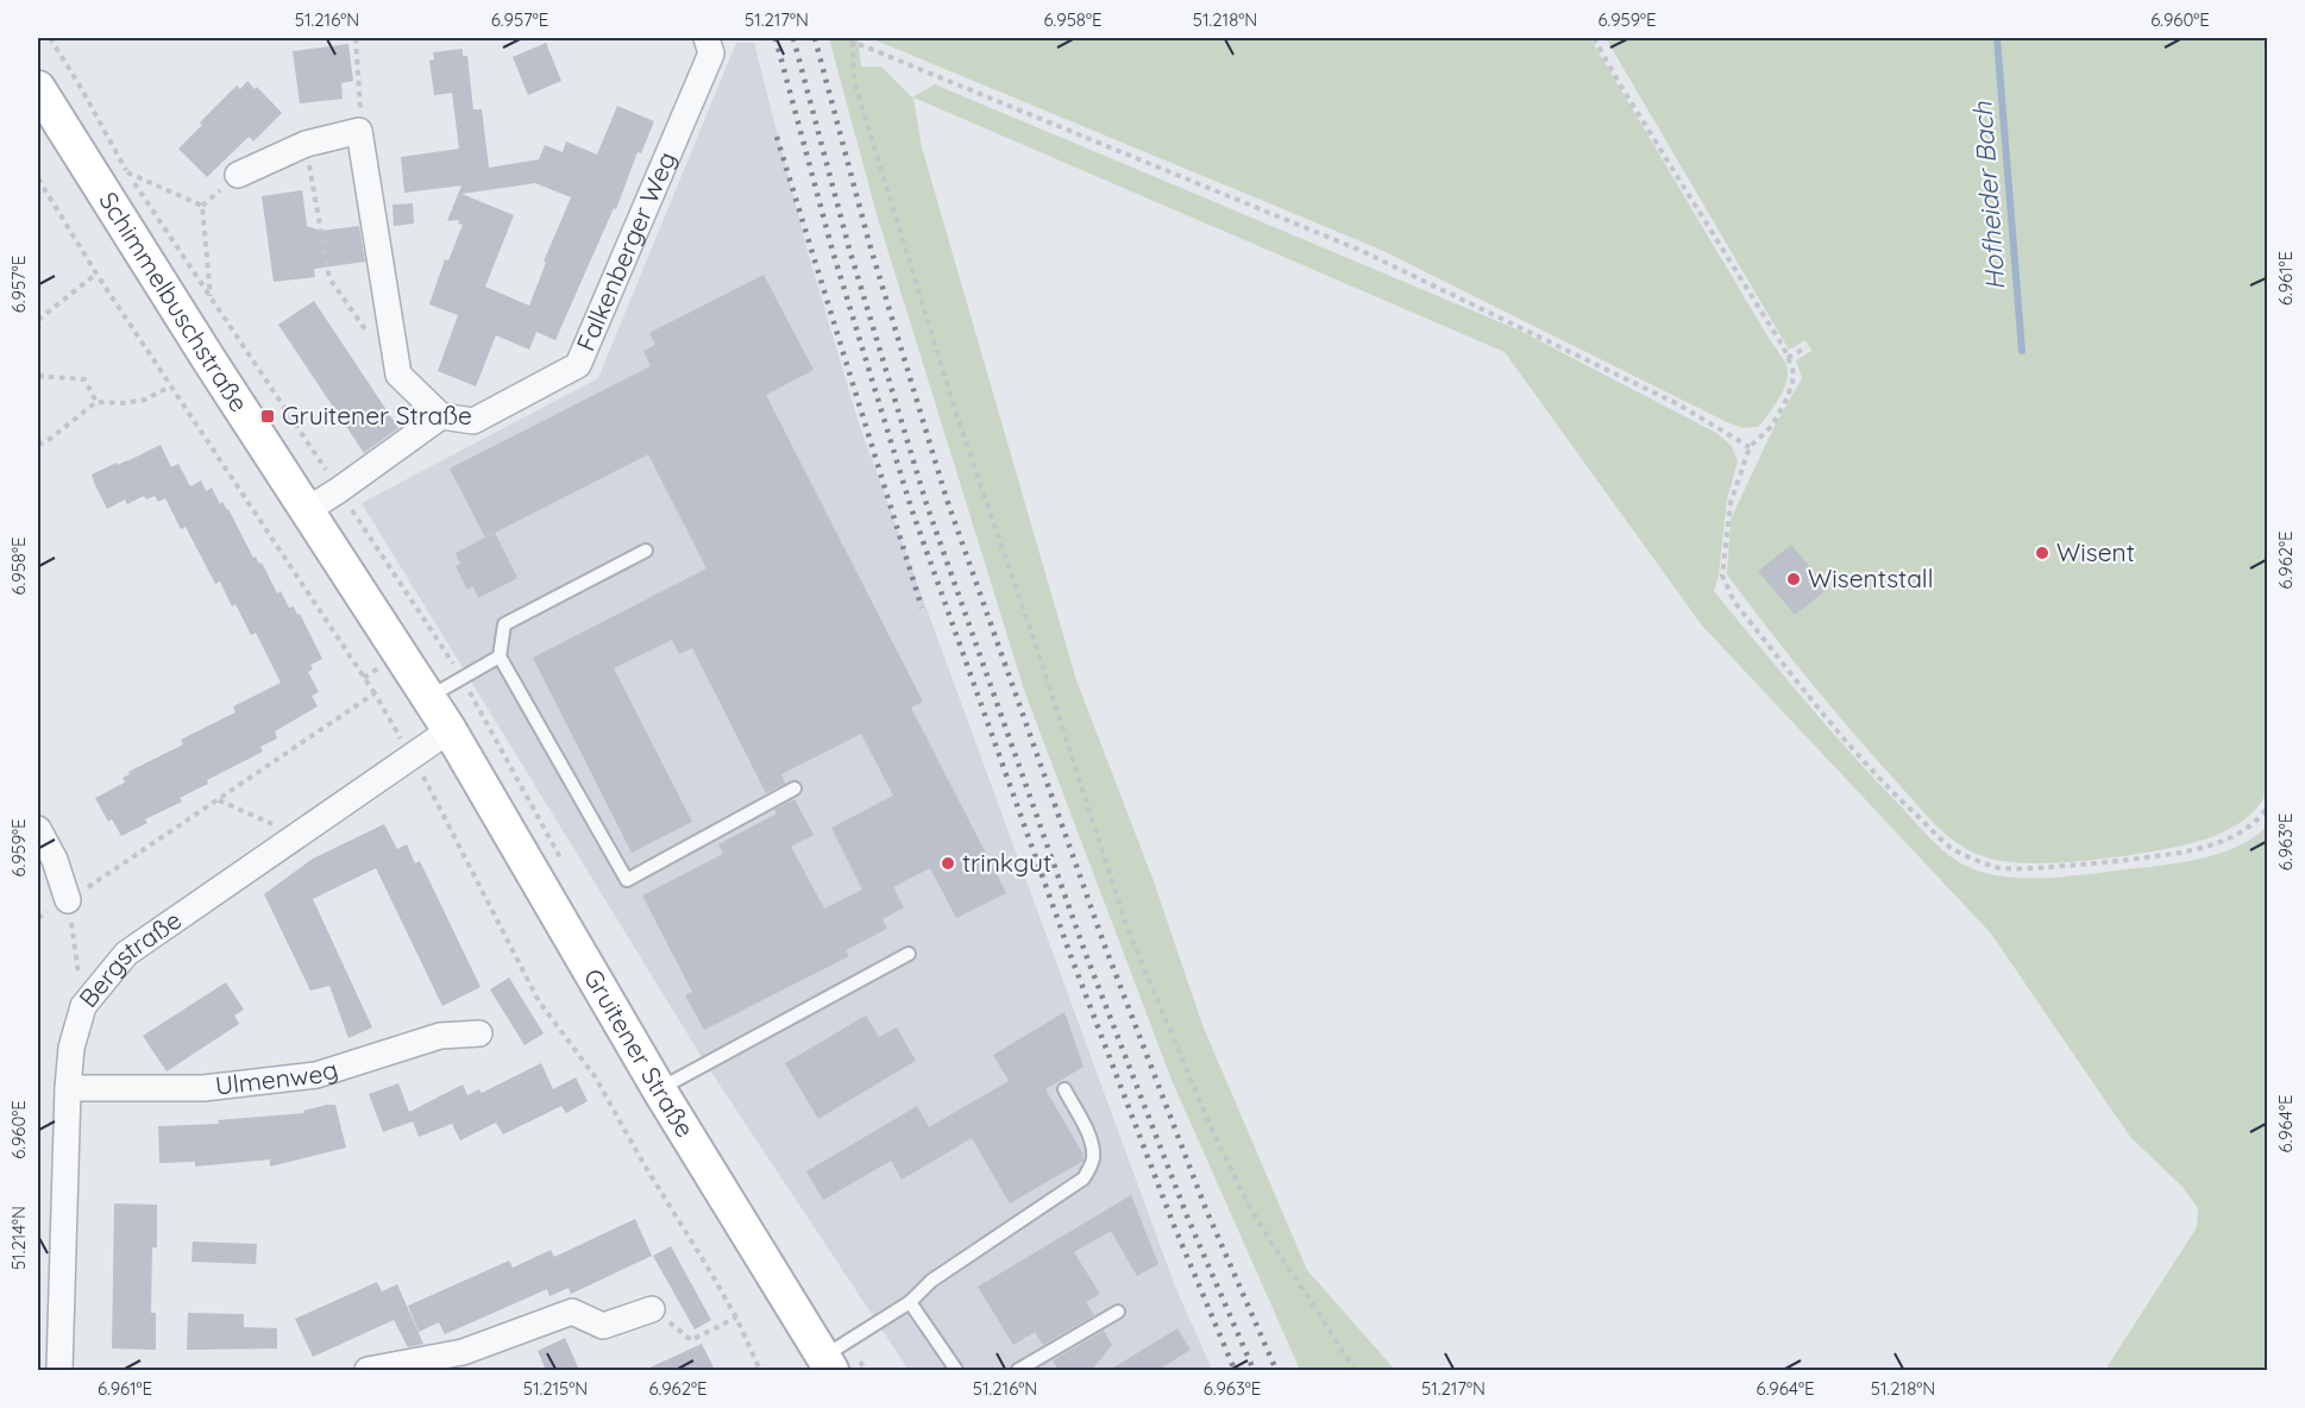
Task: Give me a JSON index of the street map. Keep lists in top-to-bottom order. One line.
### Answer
{"streets":{"main road":["Schimmelbuschstraße","Gruitener Straße"],"street":["Falkenberger Weg","Bergstraße","Ulmenweg"]},"crossings":[["Schimmelbuschstraße","Bergstraße"],["Schimmelbuschstraße","Gruitener Straße"],["Bergstraße","Gruitener Straße"],["Bergstraße","Ulmenweg"]],"water":["Hofheider Bach"],"places":{"transit":["Gruitener Straße"],"other":["Wisent","Wisentstall","trinkgut"]},"coordinates":["51.216°N","6.957°E","51.217°N","6.958°E","51.218°N","6.959°E","6.960°E","6.961°E","6.962°E","6.963°E","6.964°E","51.214°N","51.215°N"]}
